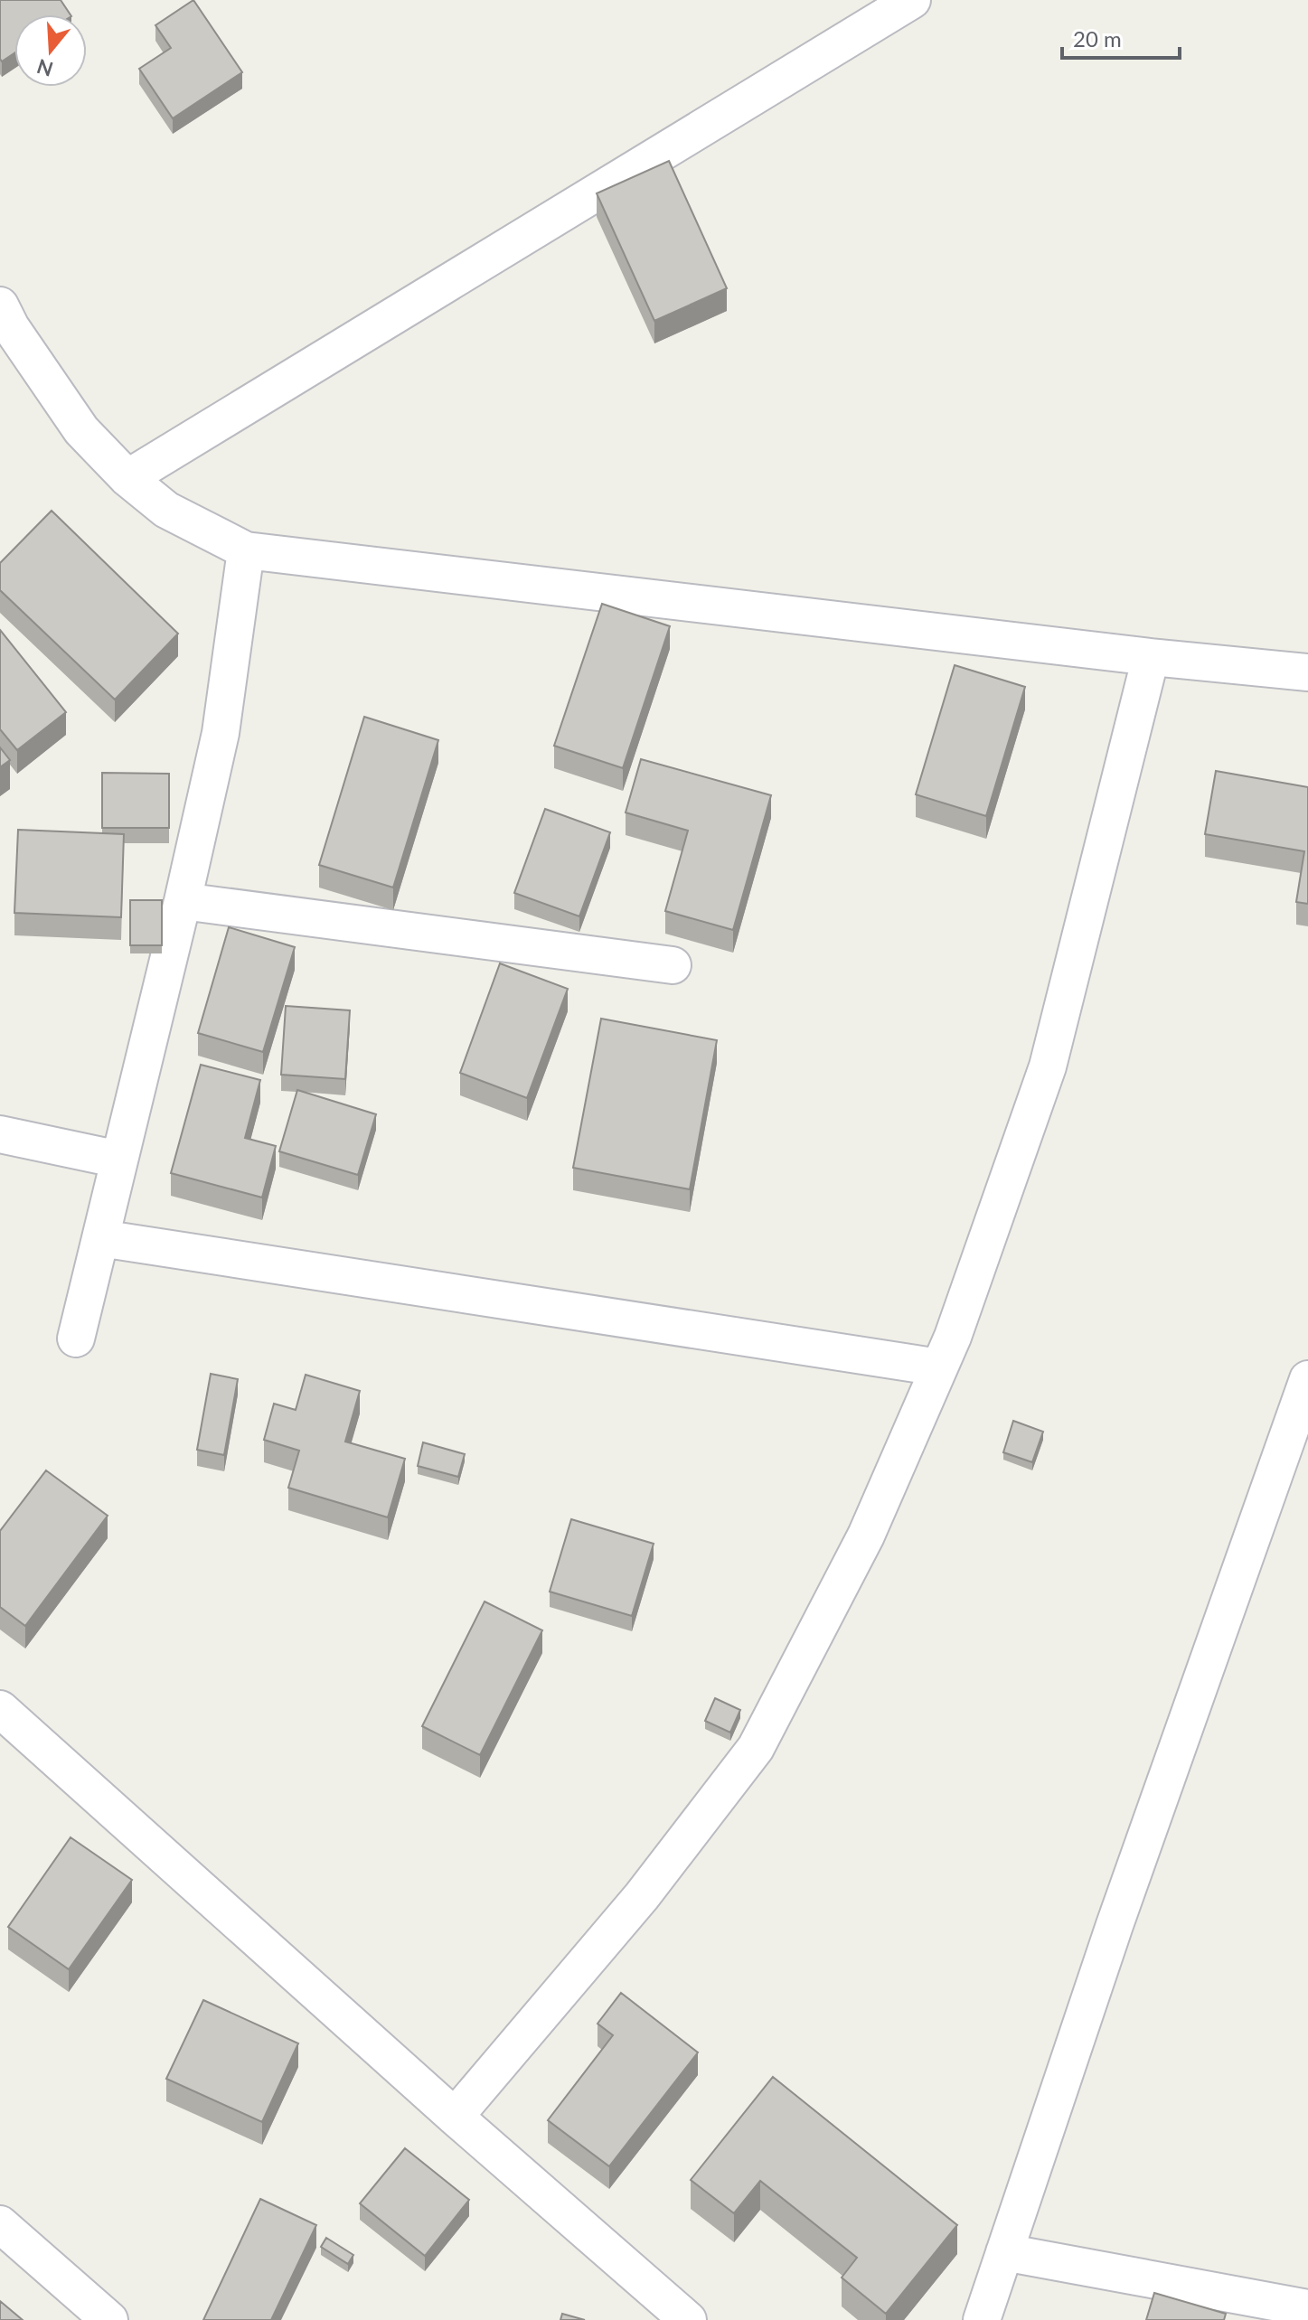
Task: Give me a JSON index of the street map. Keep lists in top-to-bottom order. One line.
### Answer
{"scale_bar":"20 m","north":"bottom"}
